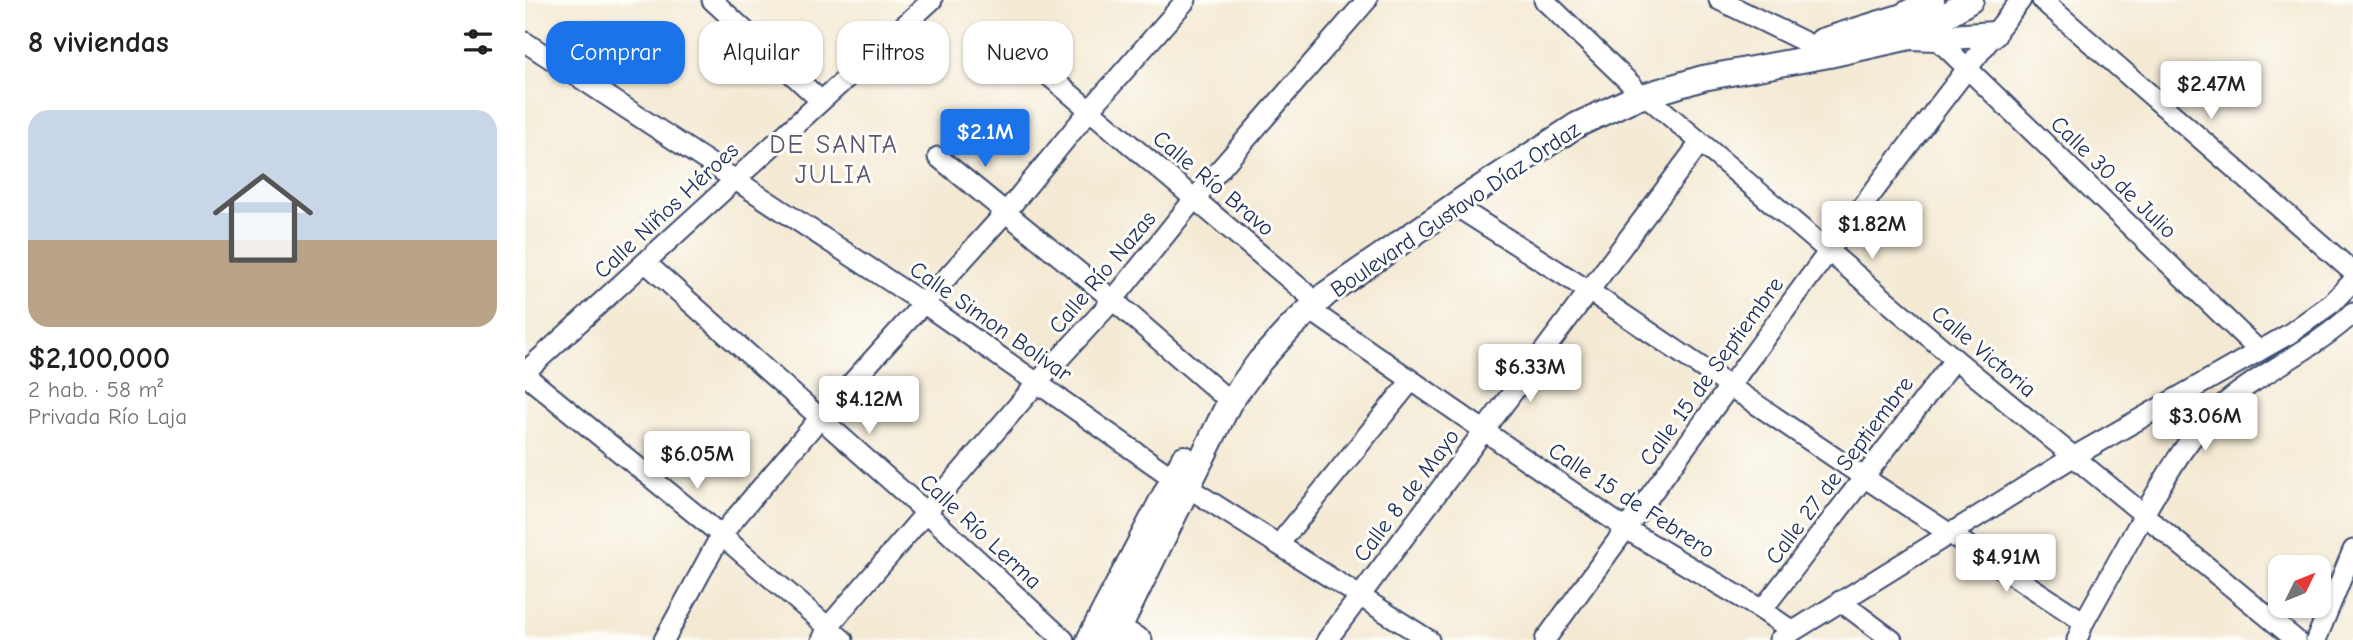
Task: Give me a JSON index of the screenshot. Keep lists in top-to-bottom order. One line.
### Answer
{"streets":{"main road":["Boulevard Gustavo Díaz Ordaz"],"street":["Calle 30 de Julio","Calle Río Bravo","Calle Niños Héroes","Calle Río Nazas","Calle Simon Bolivar","Calle Victoria","Calle 15 de Septiembre","Calle 27 de Septiembre","Calle 8 de Mayo","Calle 15 de Febrero","Calle Río Lerma"]},"crossings":[["Calle 30 de Julio","Calle 15 de Septiembre"],["Calle Río Bravo","Boulevard Gustavo Díaz Ordaz"],["Calle Río Bravo","Calle Río Nazas"],["Calle Río Bravo","Calle 15 de Febrero"],["Boulevard Gustavo Díaz Ordaz","Calle Simon Bolivar"],["Boulevard Gustavo Díaz Ordaz","Calle Victoria"],["Boulevard Gustavo Díaz Ordaz","Calle 15 de Febrero"],["Calle Niños Héroes","Calle Simon Bolivar"],["Calle Niños Héroes","Calle Río Lerma"],["Calle Río Nazas","Calle Simon Bolivar"],["Calle Río Nazas","Calle Río Lerma"],["Calle Simon Bolivar","Calle 8 de Mayo"],["Calle Victoria","Calle 15 de Septiembre"],["Calle Victoria","Calle 27 de Septiembre"],["Calle Victoria","Calle 8 de Mayo"],["Calle 15 de Septiembre","Calle 15 de Febrero"],["Calle 27 de Septiembre","Calle 15 de Febrero"],["Calle 8 de Mayo","Calle 15 de Febrero"]],"districts":["DE SANTA JULIA"],"north":"top right","page":{"heading":"8 viviendas","chip":["Comprar","Alquilar","Filtros","Nuevo"],"price":["$2.47M","$2.1M","$1.82M","$6.33M","$4.12M","$3.06M","$6.05M","$4.91M"],"list":[{"name":"$2,100,000","note":"2 hab. · 58 m² · Privada Río Laja"}]}}
